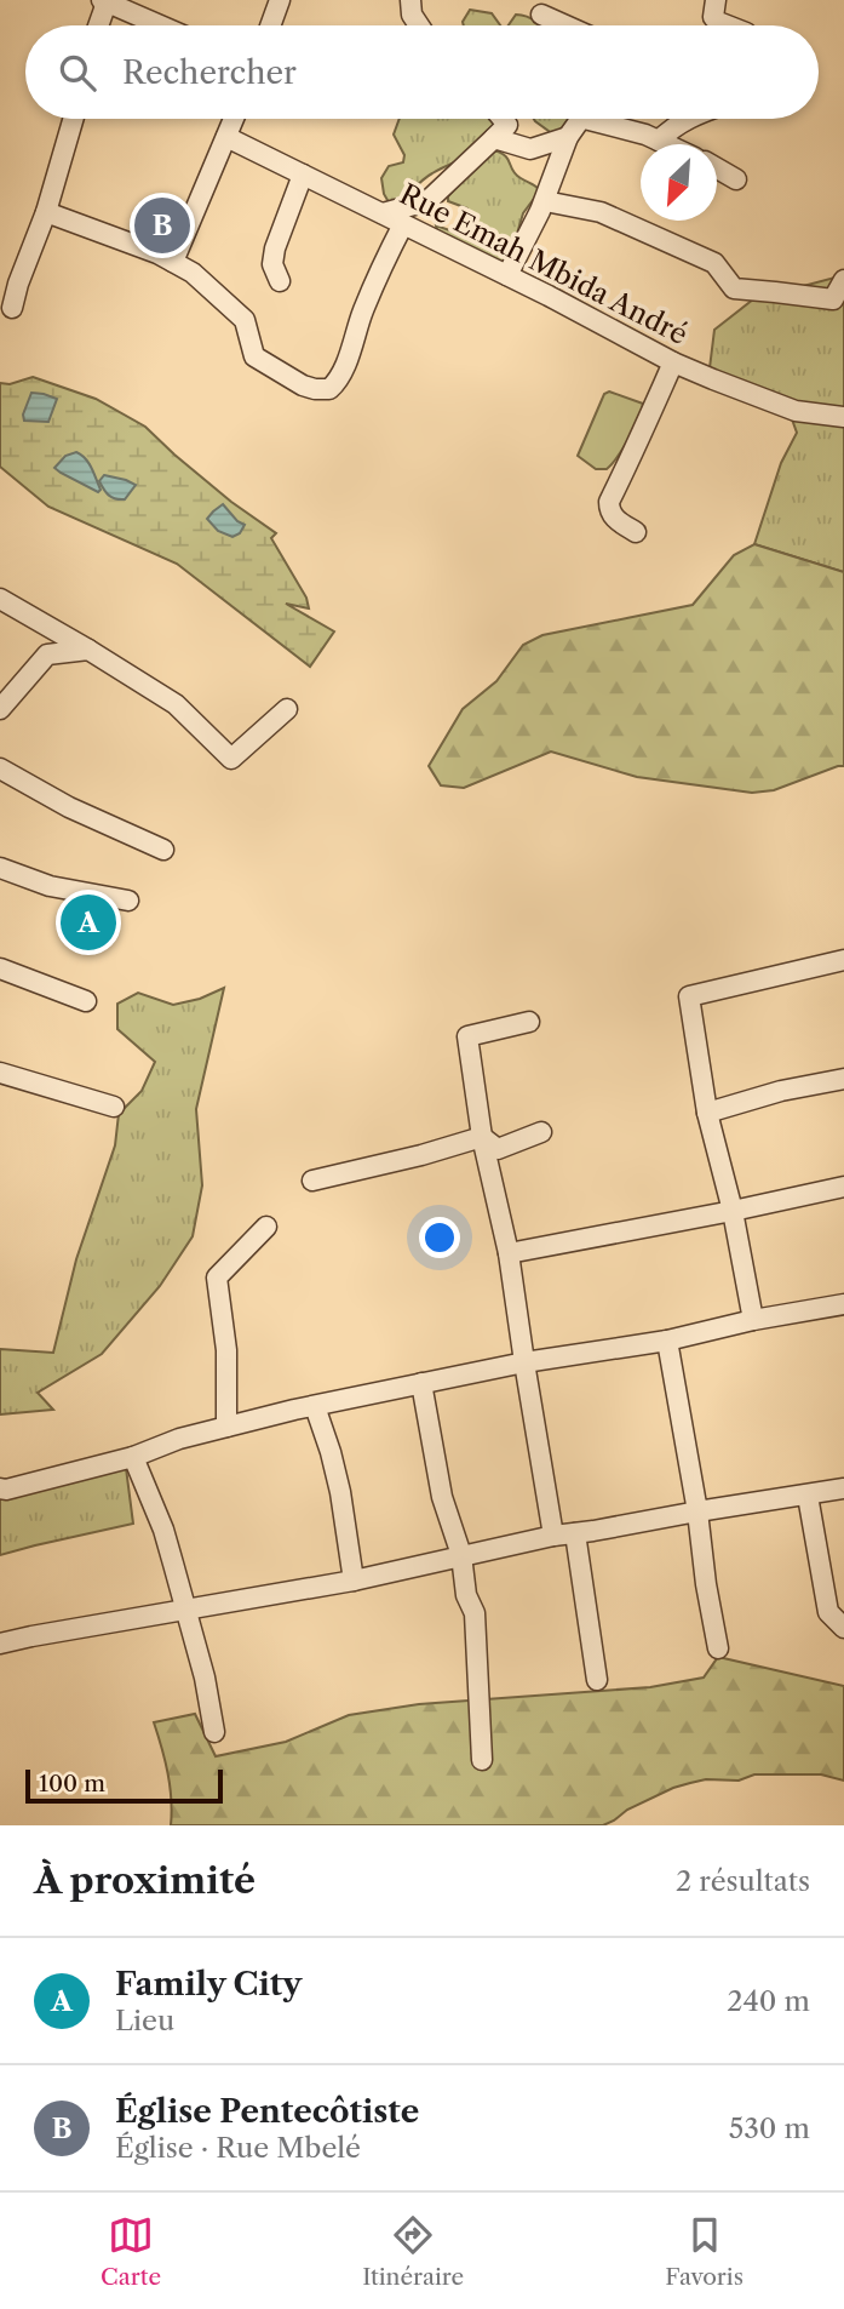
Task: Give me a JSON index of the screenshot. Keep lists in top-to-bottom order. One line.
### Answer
{"streets":{"street":["Rue Emah Mbida André"]},"scale_bar":"100 m","north":"bottom left","page":{"search":"Rechercher","pins":["B","A"],"scale":"100 m","heading":["À proximité","2 résultats"],"list":[{"mark":"A","name":"Family City","note":"Lieu","value":"240 m"},{"mark":"B","name":"Église Pentecôtiste","note":"Église · Rue Mbelé","value":"530 m"}],"nav":["Carte","Itinéraire","Favoris"]}}
